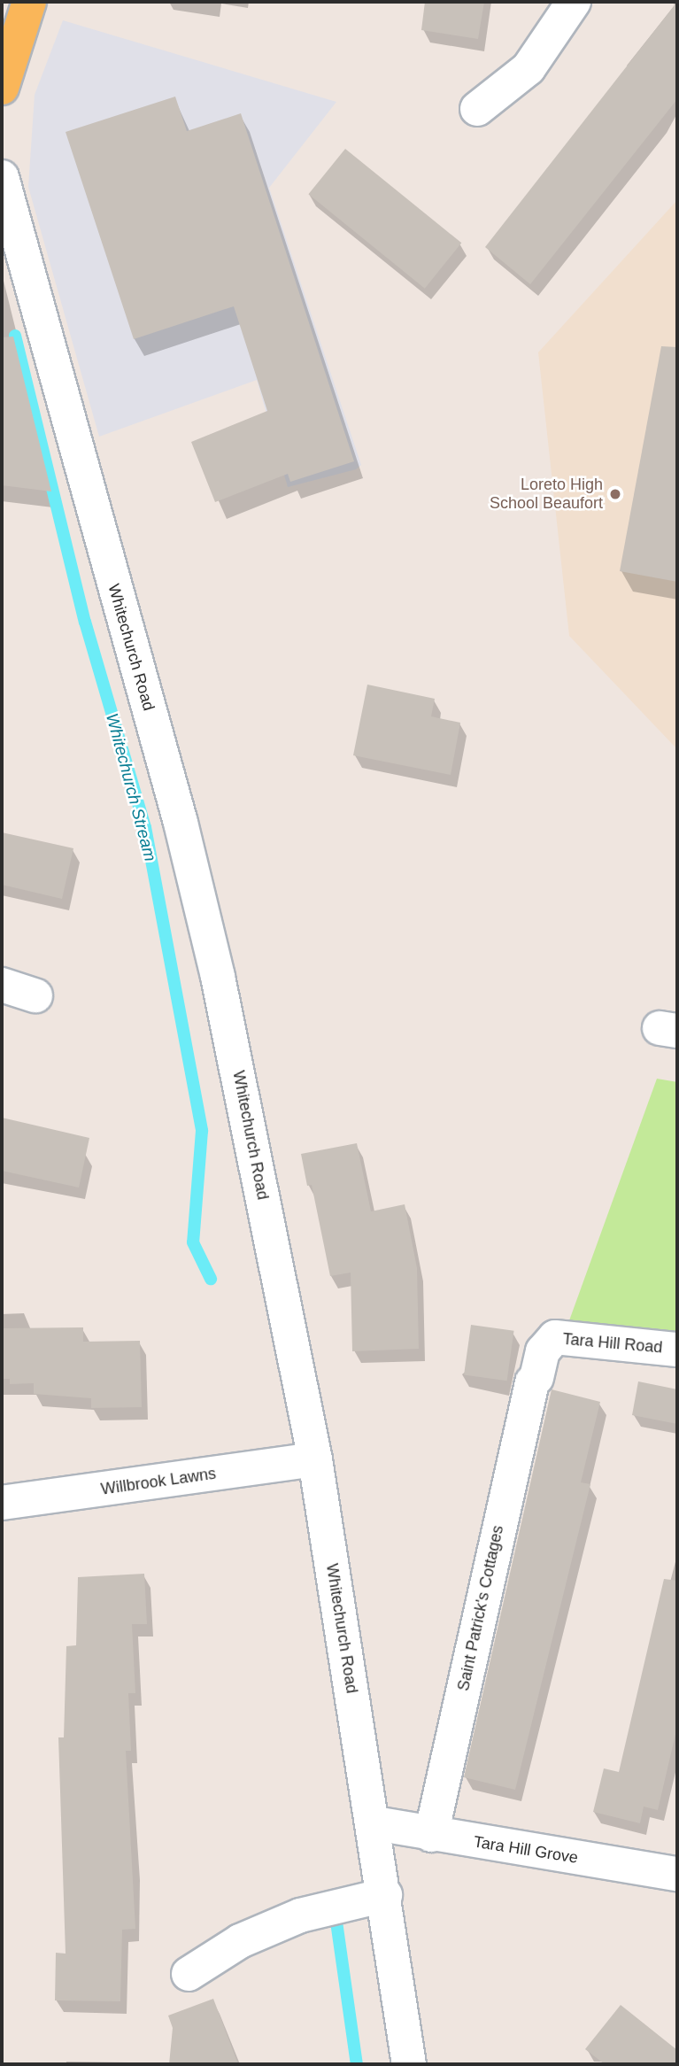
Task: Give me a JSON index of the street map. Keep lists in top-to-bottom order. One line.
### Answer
{"streets":{"street":["Whitechurch Road","Tara Hill Road","Willbrook Lawns","Saint Patrick's Cottages","Tara Hill Grove"]},"crossings":[["Whitechurch Road","Willbrook Lawns"],["Whitechurch Road","Tara Hill Grove"],["Tara Hill Road","Saint Patrick's Cottages"],["Saint Patrick's Cottages","Tara Hill Grove"]],"water":["Whitechurch Stream"],"places":["Loreto High School Beaufort"]}
